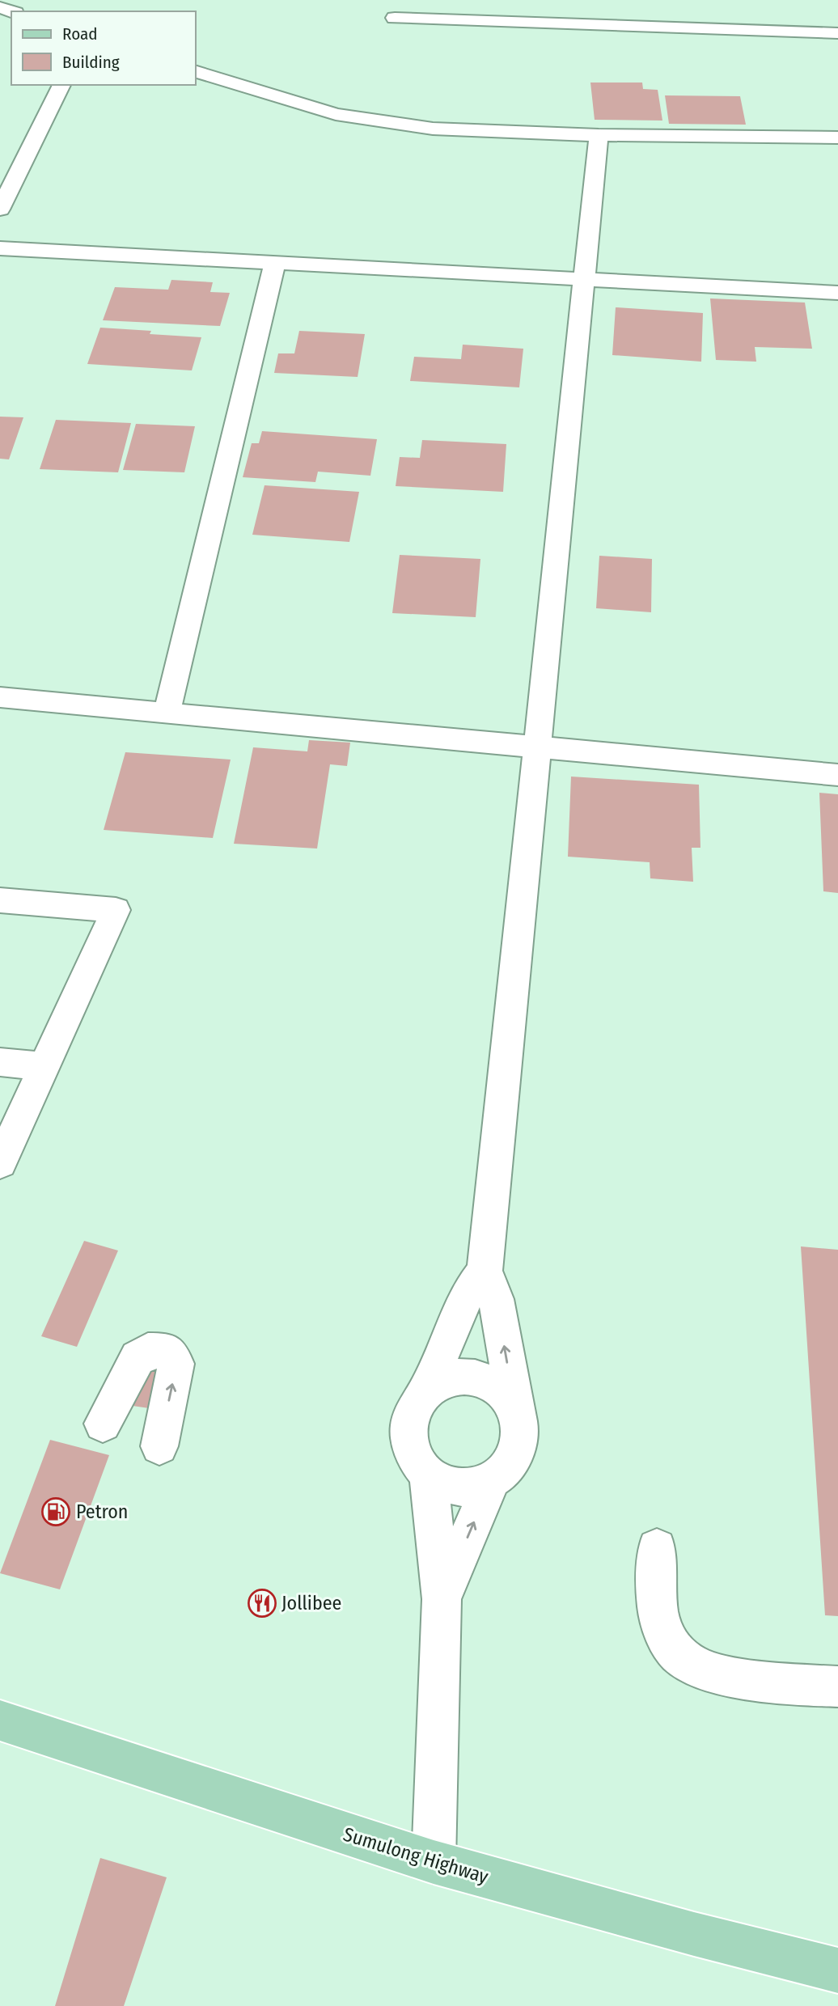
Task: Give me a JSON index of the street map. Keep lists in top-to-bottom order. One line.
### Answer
{"streets":{"main road":["Sumulong Highway"]},"places":{"fuel station":["Petron"],"restaurant":["Jollibee"]},"legend":["Road","Building"]}
